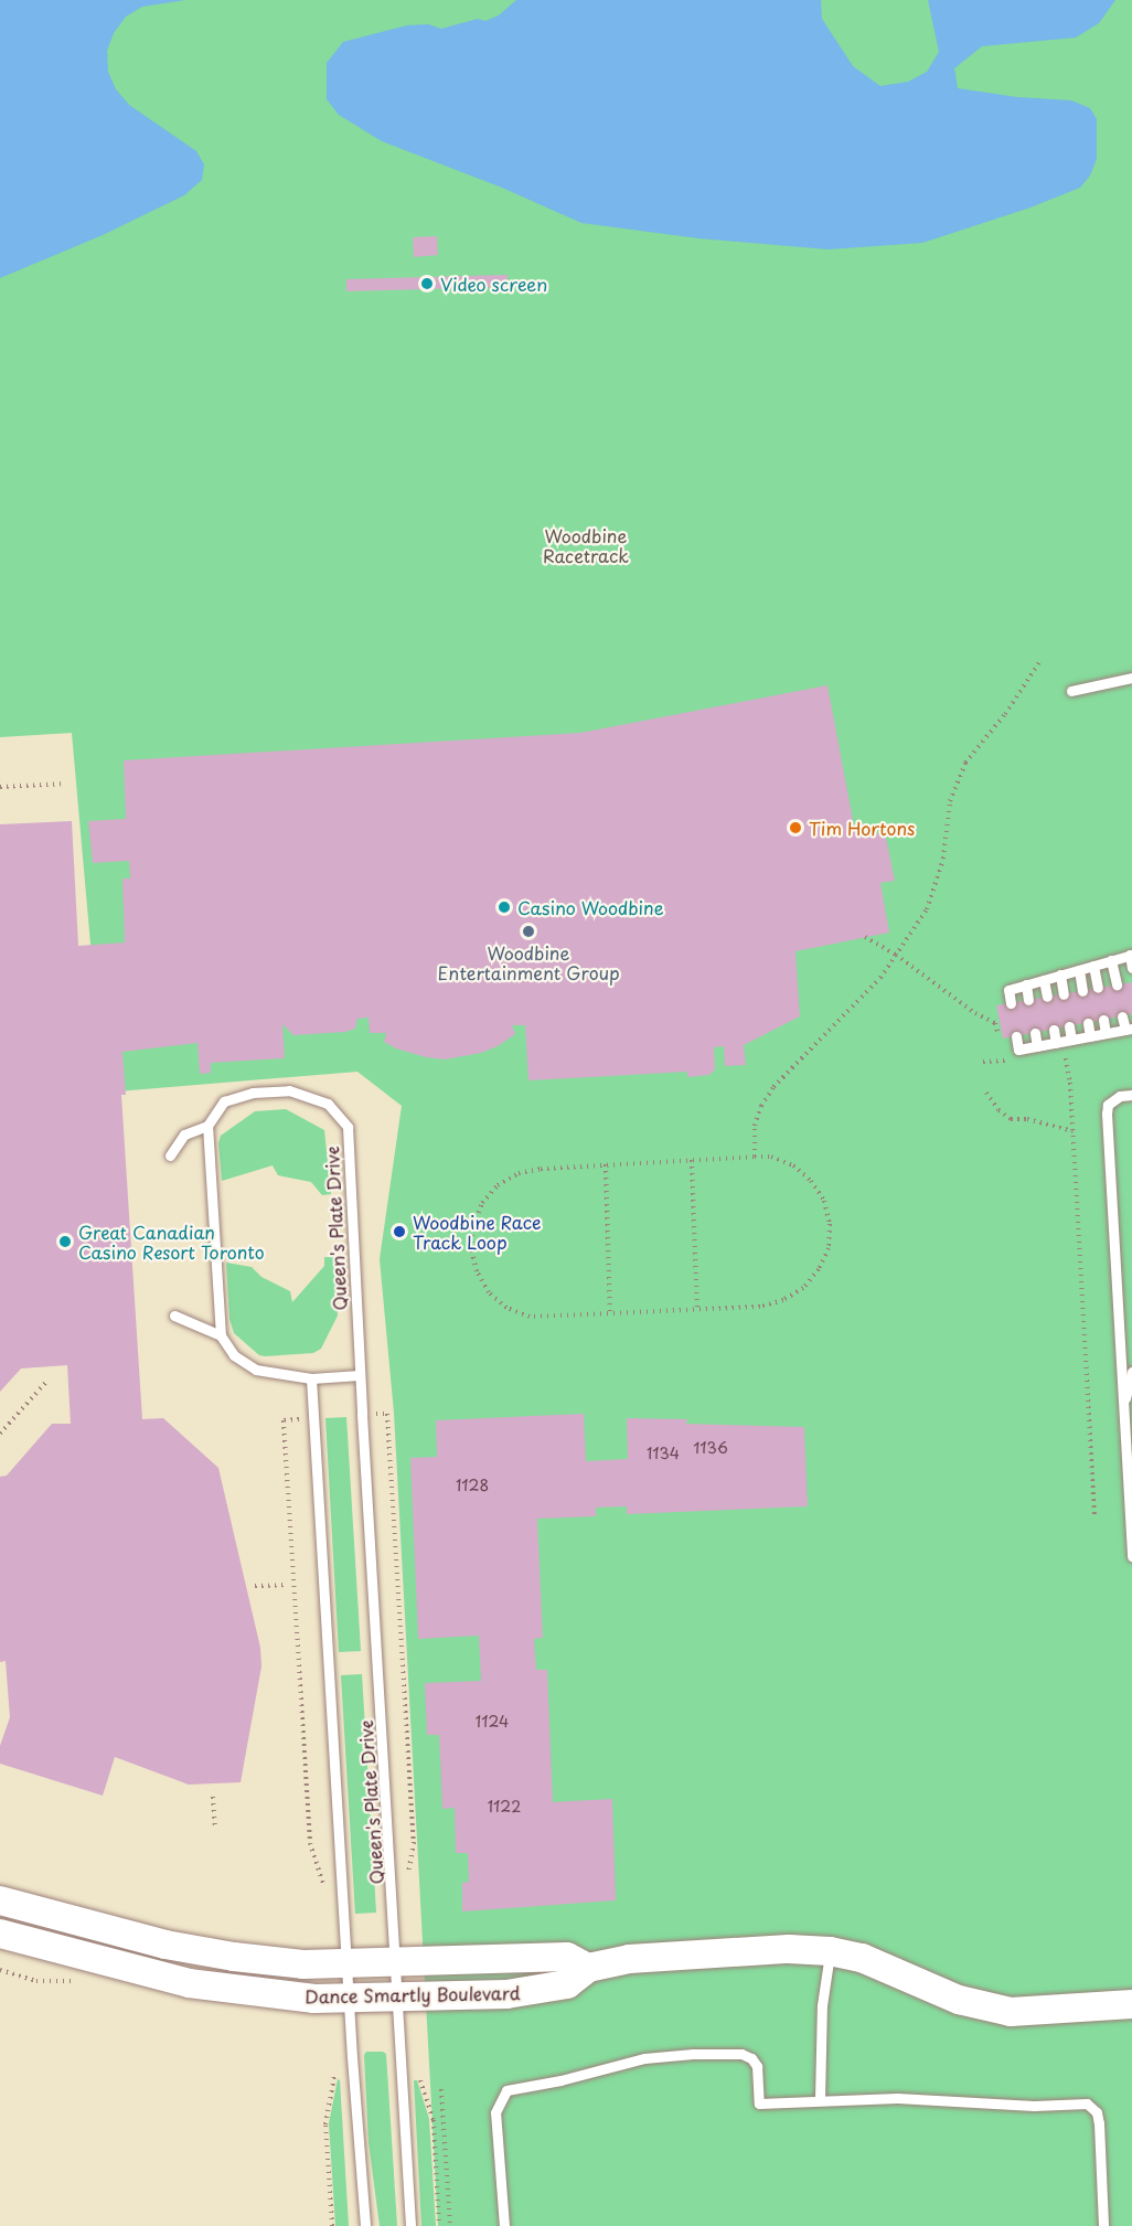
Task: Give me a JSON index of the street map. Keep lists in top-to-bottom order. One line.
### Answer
{"streets":{"street":["Dance Smartly Boulevard"],"lane":["Queen's Plate Drive"]},"crossings":[["Queen's Plate Drive","Dance Smartly Boulevard"]],"parks":["Woodbine Racetrack"],"places":["Video screen","Tim Hortons","Casino Woodbine","Woodbine Entertainment Group","Woodbine Race Track Loop","Great Canadian Casino Resort Toronto"],"house_numbers":["1136","1134","1128","1124","1122"]}
